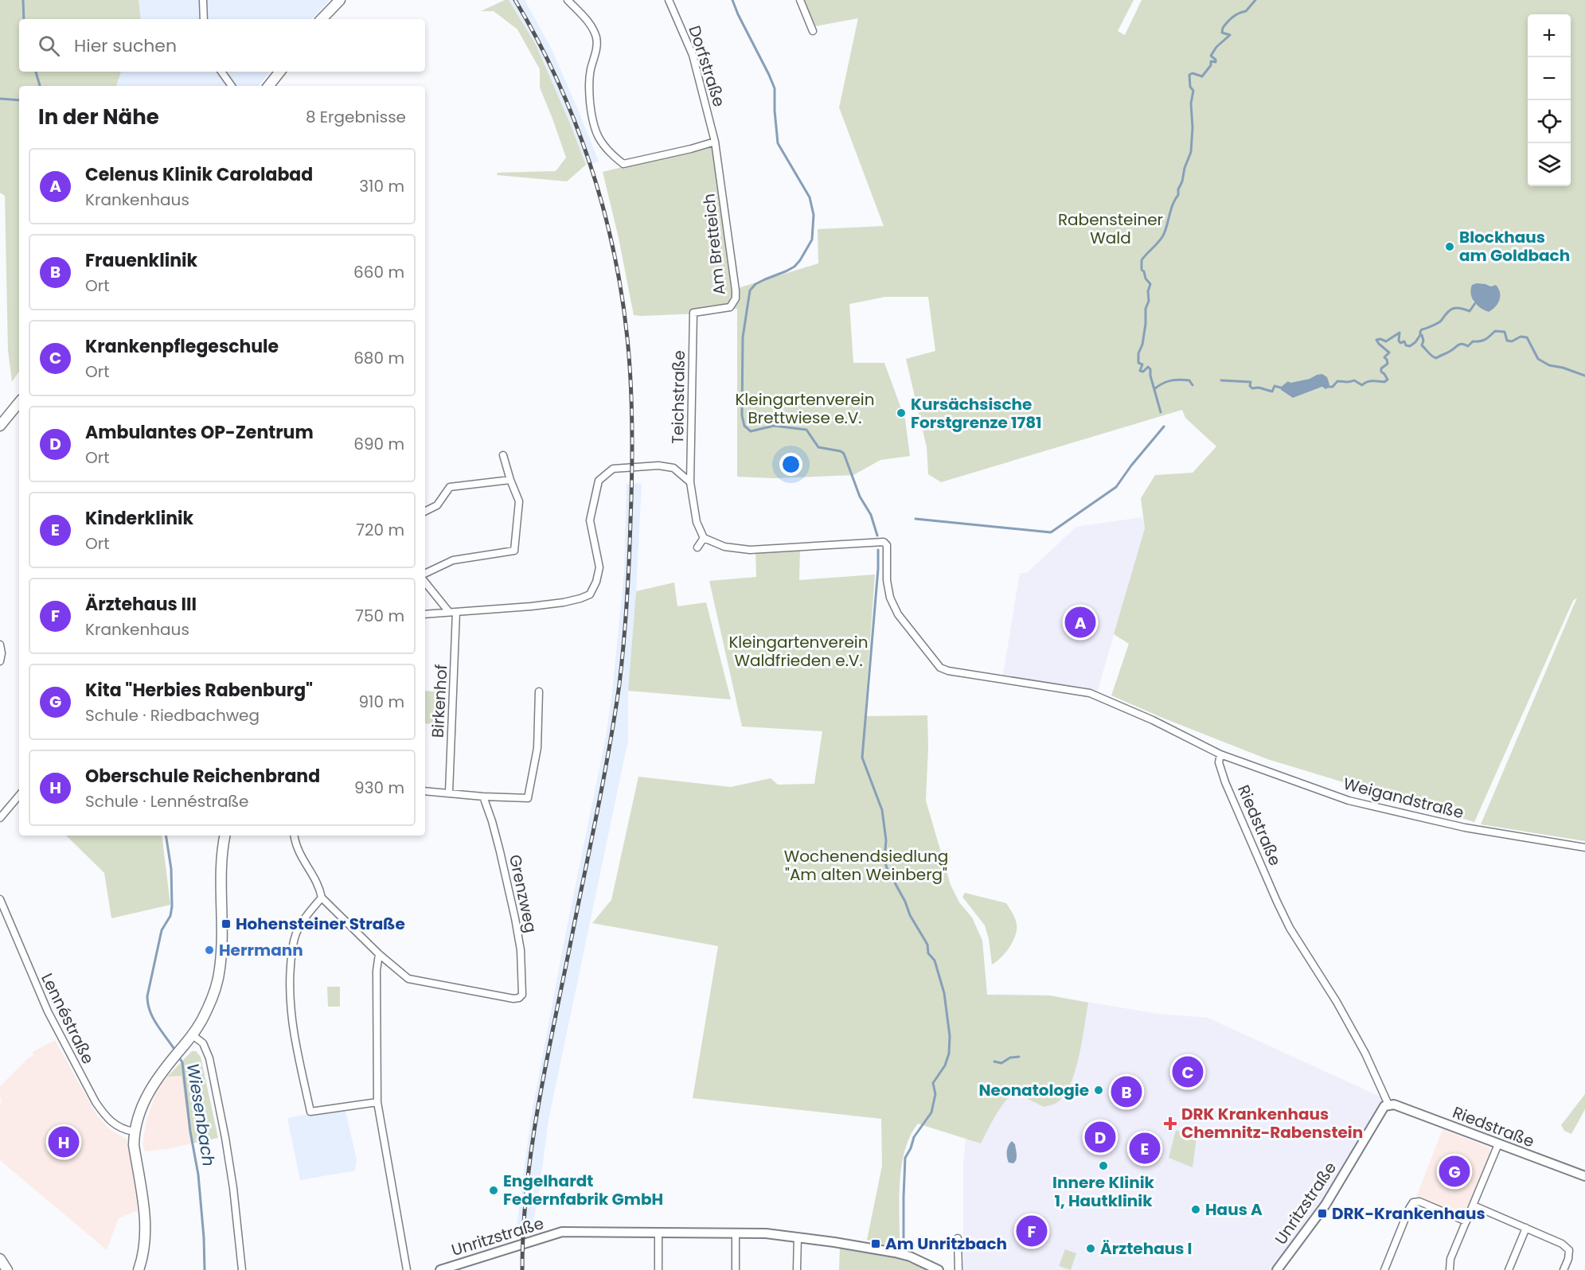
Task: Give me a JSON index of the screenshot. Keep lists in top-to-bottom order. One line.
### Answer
{"streets":{"street":["Dorfstraße","Am Bretteich","Teichstraße","Birkenhof","Weigandstraße","Riedstraße","Grenzweg","Lennéstraße","Unritzstraße"]},"crossings":[["Dorfstraße","Am Bretteich"],["Am Bretteich","Teichstraße"],["Weigandstraße","Riedstraße"],["Riedstraße","Unritzstraße"]],"water":["Wiesenbach"],"parks":["Rabensteiner Wald","Kleingartenverein Brettwiese e.V.","Kleingartenverein Waldfrieden e.V.","Wochenendsiedlung \"Am alten Weinberg\""],"places":{"other":["Blockhaus am Goldbach","Kursächsische Forstgrenze 1781","Herrmann","Neonatologie","Innere Klinik 1, Hautklinik","Engelhardt Federnfabrik GmbH","Haus A","Ärztehaus I"],"transit":["Hohensteiner Straße","DRK-Krankenhaus","Am Unritzbach"],"health":["DRK Krankenhaus Chemnitz-Rabenstein"]},"page":{"map_buttons":["+","−"],"search":"Hier suchen","heading":["In der Nähe","8 Ergebnisse"],"list":[{"mark":"A","name":"Celenus Klinik Carolabad","note":"Krankenhaus","value":"310 m"},{"mark":"B","name":"Frauenklinik","note":"Ort","value":"660 m"},{"mark":"C","name":"Krankenpflegeschule","note":"Ort","value":"680 m"},{"mark":"D","name":"Ambulantes OP-Zentrum","note":"Ort","value":"690 m"},{"mark":"E","name":"Kinderklinik","note":"Ort","value":"720 m"},{"mark":"F","name":"Ärztehaus III","note":"Krankenhaus","value":"750 m"},{"mark":"G","name":"Kita \"Herbies Rabenburg\"","note":"Schule · Riedbachweg","value":"910 m"},{"mark":"H","name":"Oberschule Reichenbrand","note":"Schule · Lennéstraße","value":"930 m"}],"pins":["A","C","B","D","H","E","G","F"]}}
